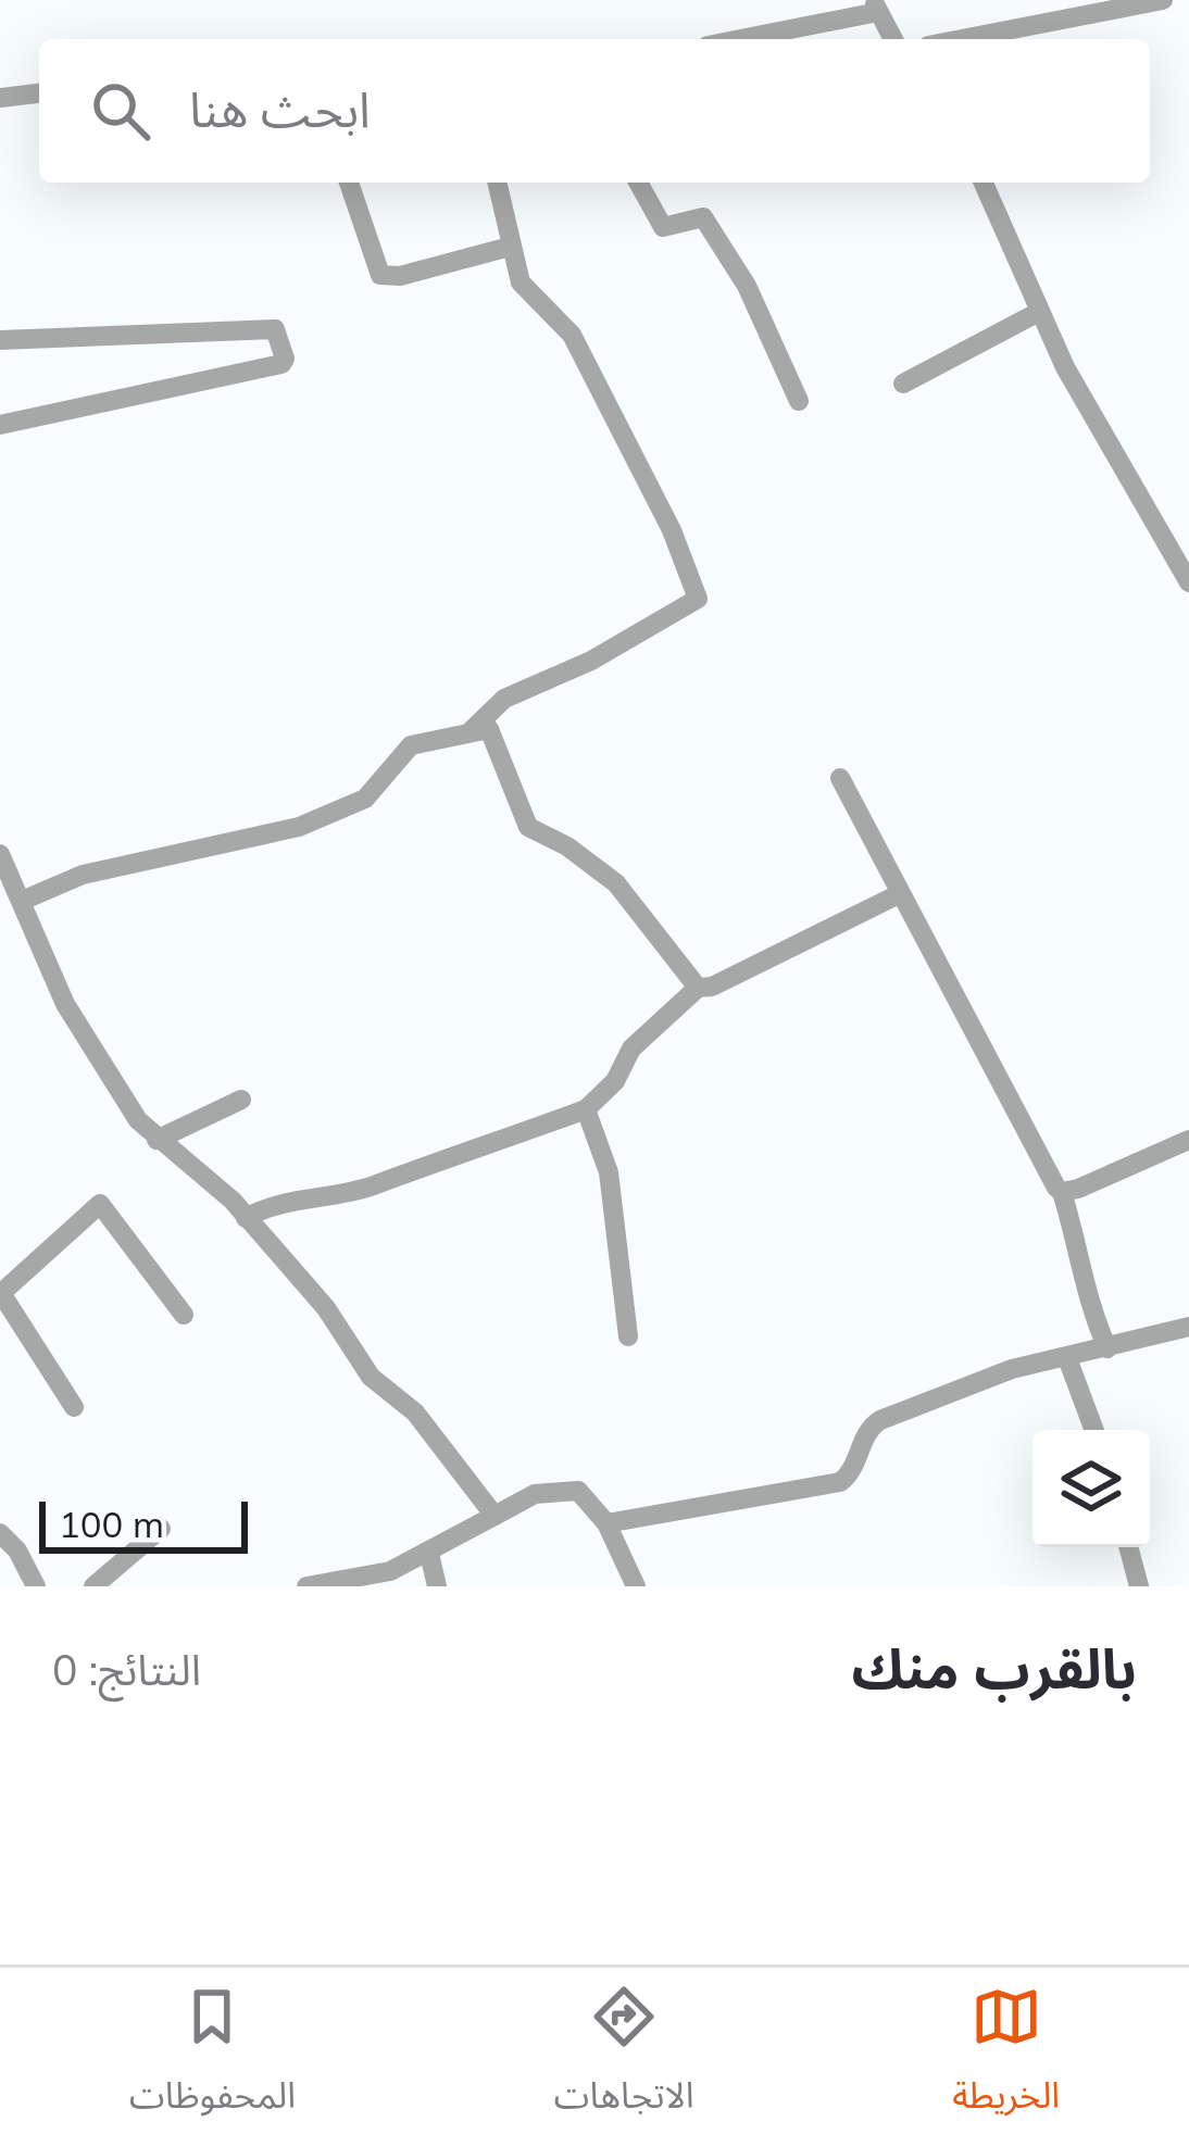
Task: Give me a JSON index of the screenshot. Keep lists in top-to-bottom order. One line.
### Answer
{"scale_bar":"100 m","page":{"search":"ابحث هنا","scale":"100 m","heading":["بالقرب منك","النتائج: 0"],"nav":["الخريطة","الاتجاهات","المحفوظات"]}}
